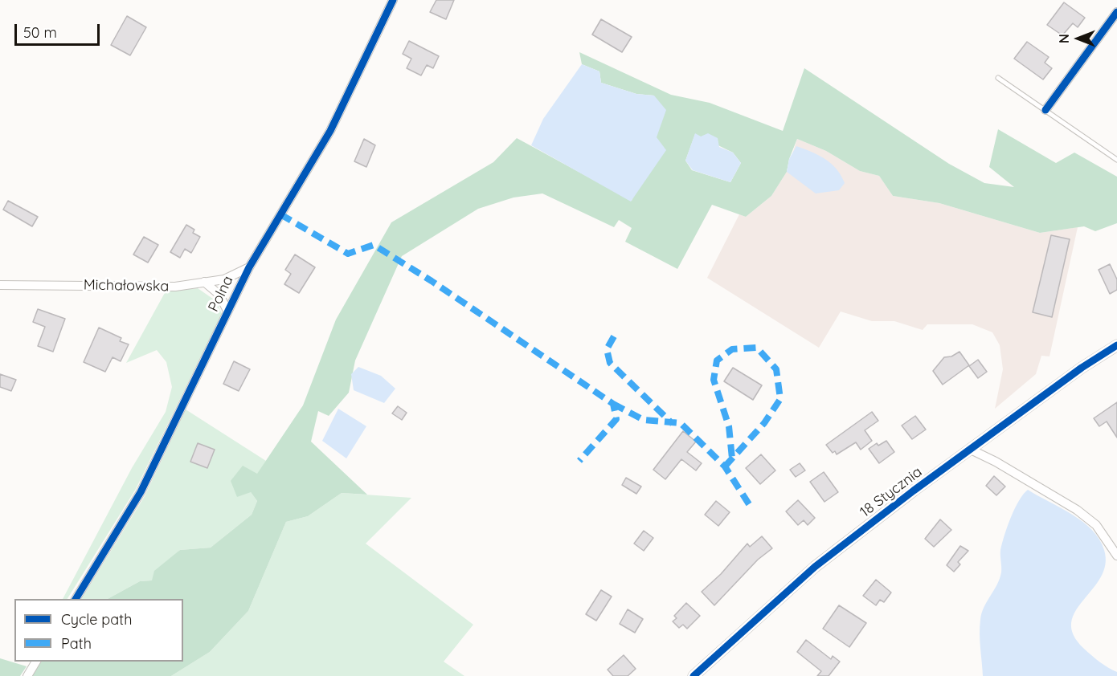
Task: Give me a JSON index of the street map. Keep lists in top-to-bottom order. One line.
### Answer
{"streets":{"street":["Michałowska","Polna","18 Stycznia"]},"crossings":[["Michałowska","Polna"]],"legend":["Cycle path","Path"],"scale_bar":"50 m","north":"left"}
